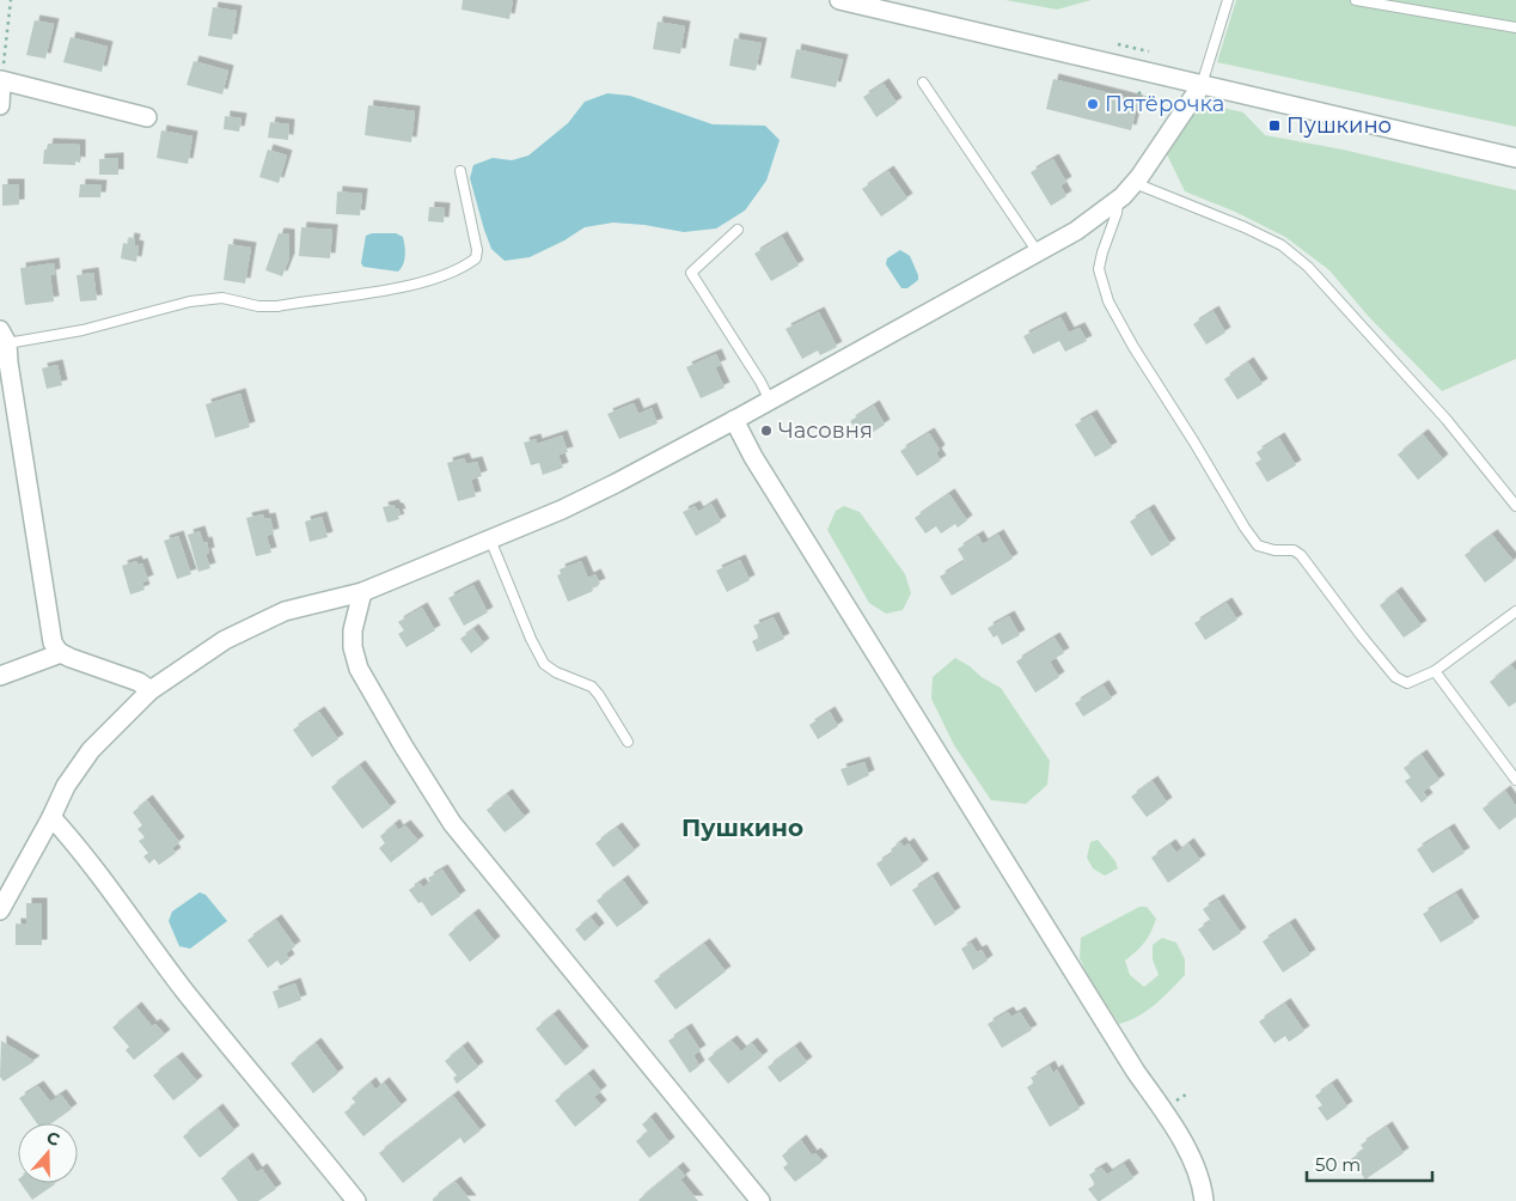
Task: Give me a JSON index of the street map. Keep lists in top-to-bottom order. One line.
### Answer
{"districts":["Пушкино"],"places":{"other":["Пятёрочка","Часовня"],"transit":["Пушкино"]},"scale_bar":"50 m","north":"top"}
